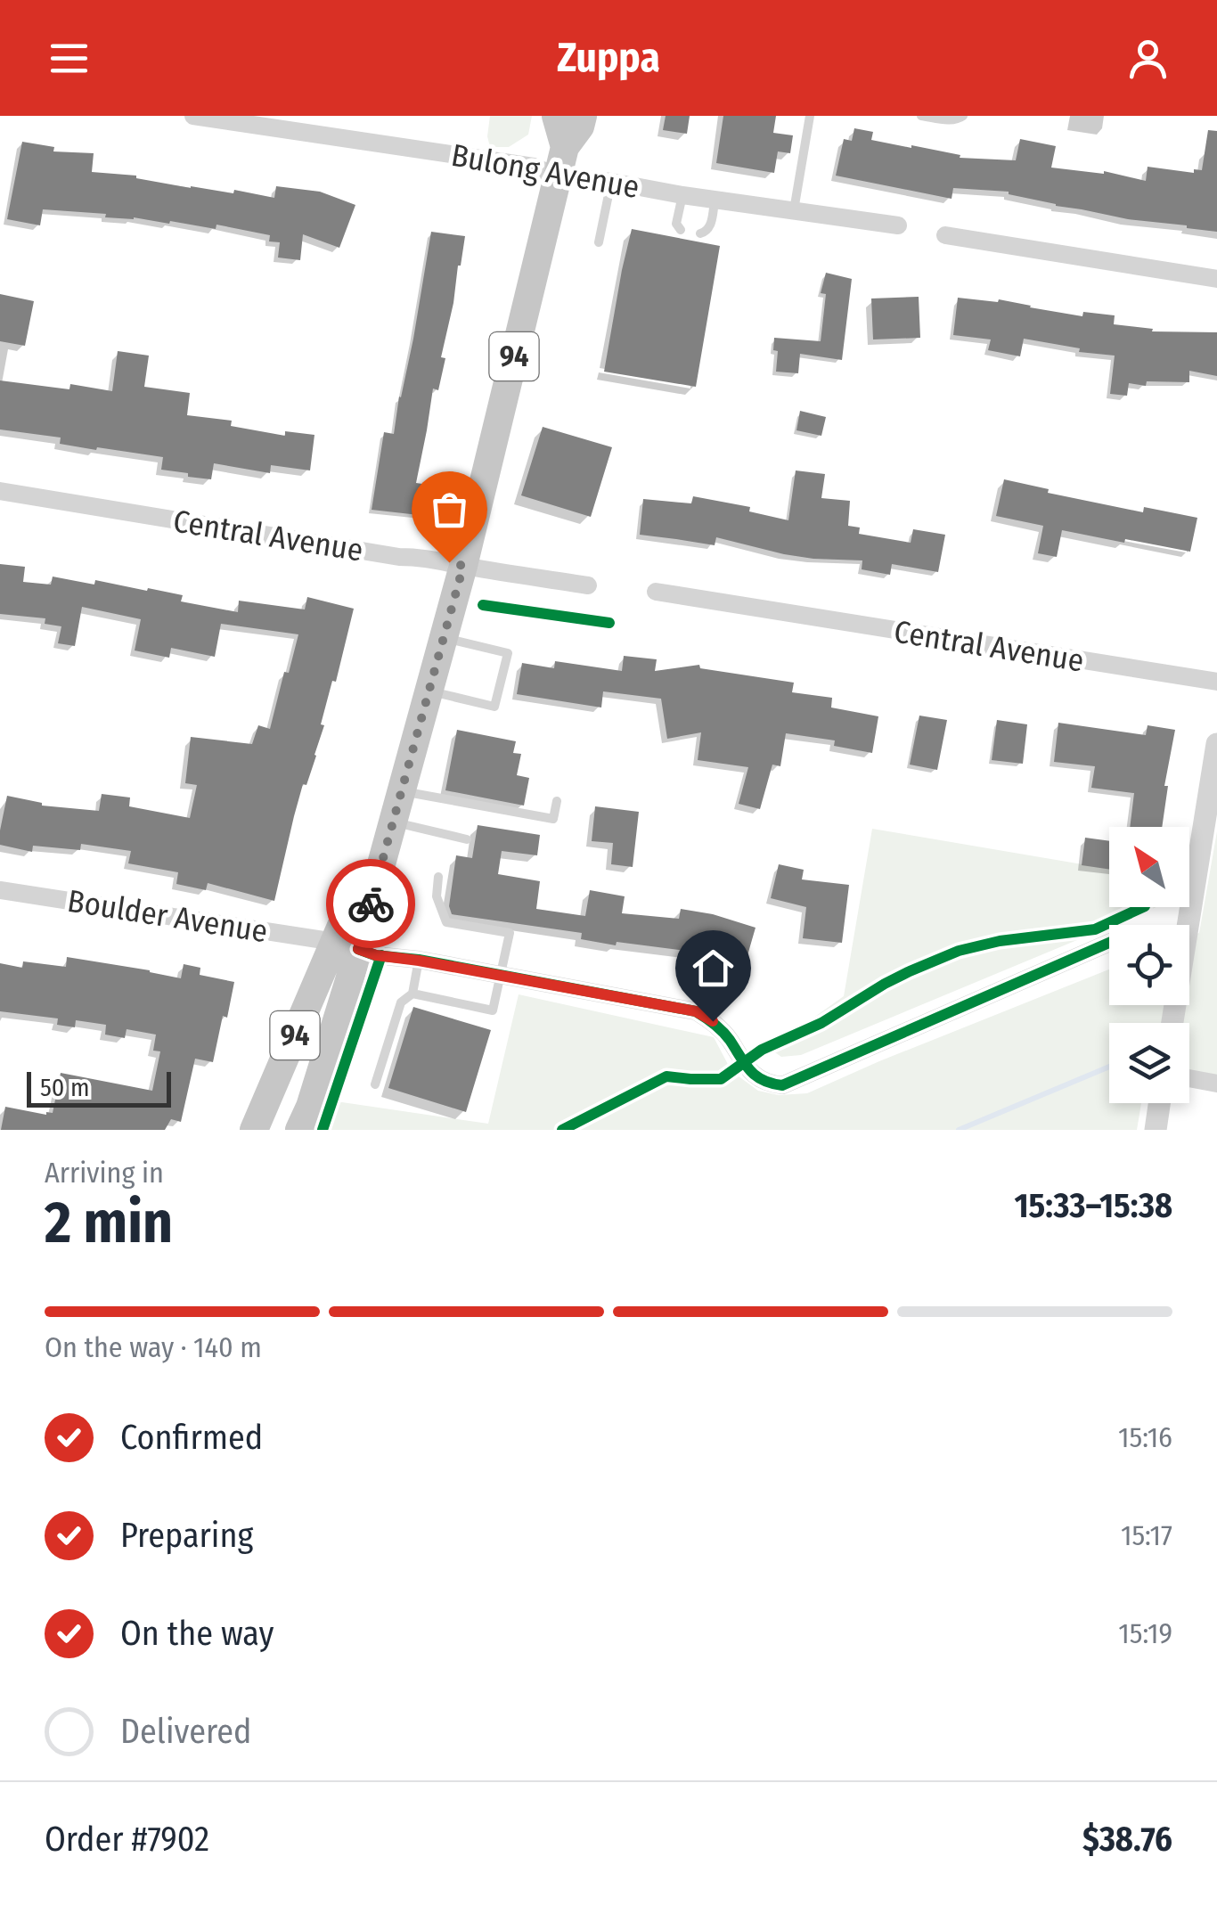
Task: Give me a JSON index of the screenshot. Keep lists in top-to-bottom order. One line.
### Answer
{"streets":{"highway":["94"],"street":["Bulong Avenue","Central Avenue","Boulder Avenue"]},"crossings":[["Bulong Avenue","94"],["94","Central Avenue"],["94","Boulder Avenue"]],"scale_bar":"50 m","north":"top left","page":{"header":"Zuppa","scale":"50 m","heading":["2 min","Arriving in","15:33–15:38"],"panel":["Order #7902","$38.76"],"bar":"On the way · 140 m","list":[["Confirmed","15:16"],["Preparing","15:17"],["On the way","15:19"],"Delivered"]}}
